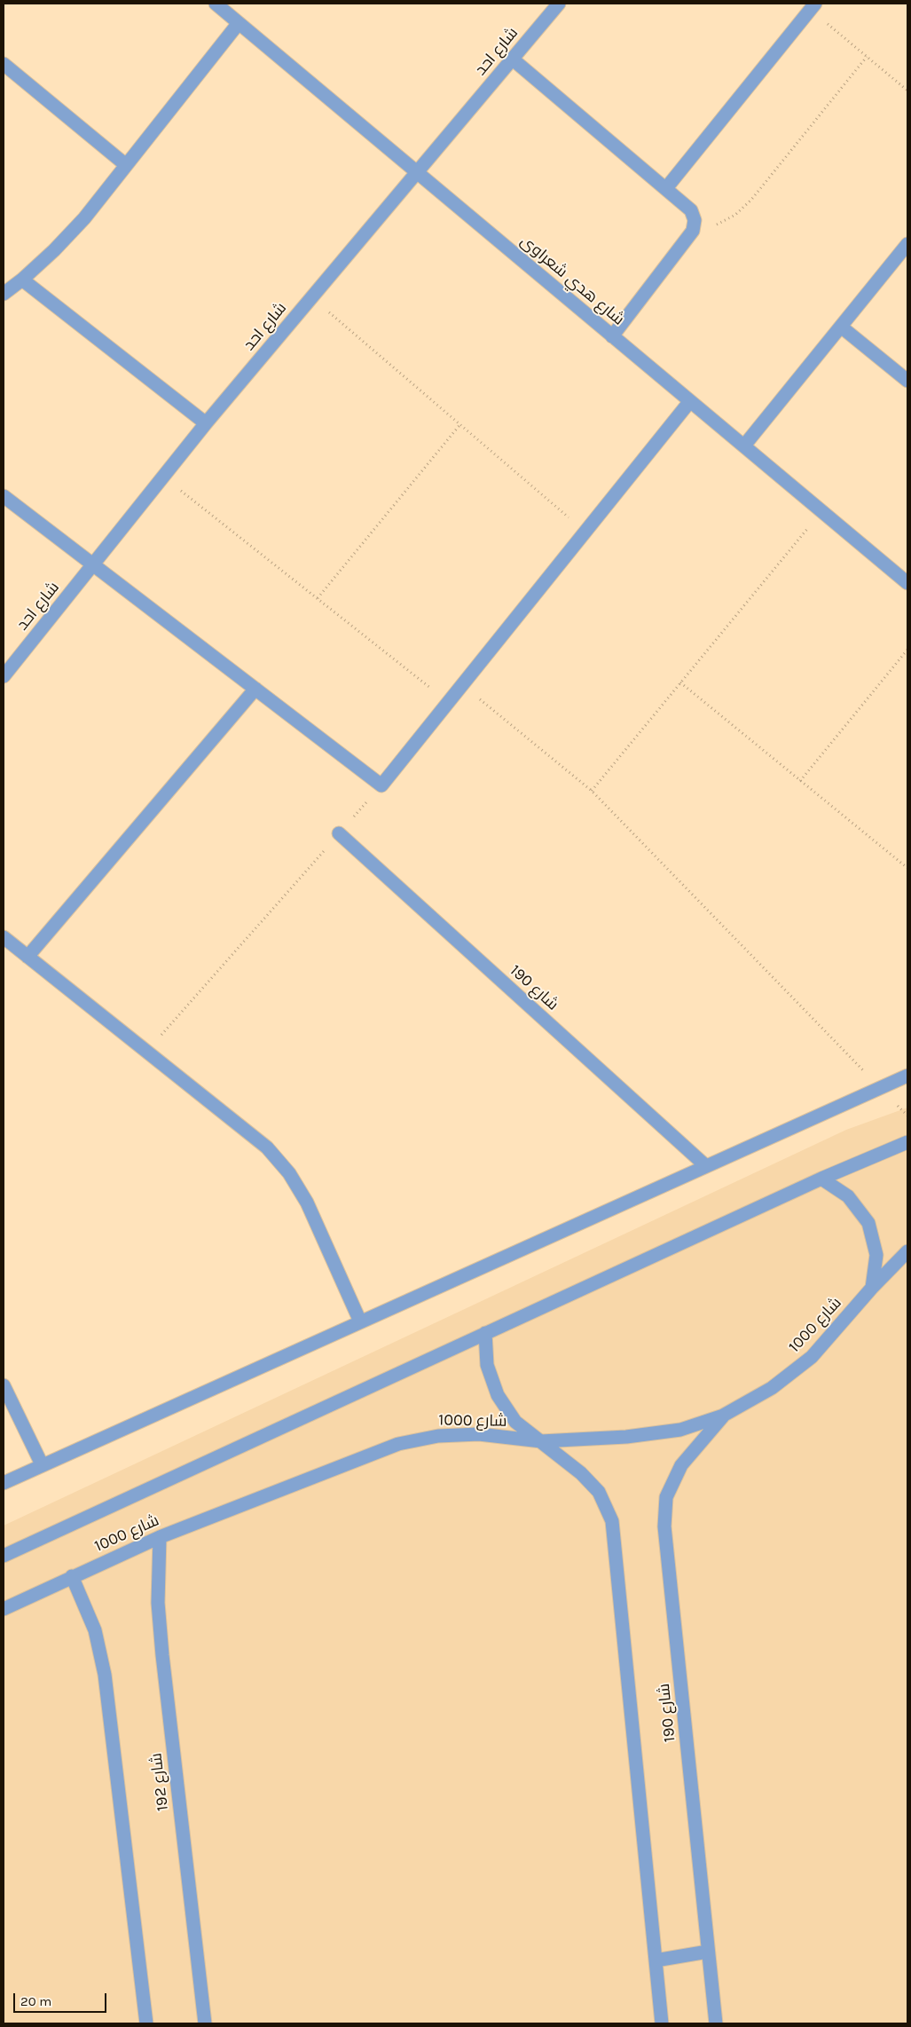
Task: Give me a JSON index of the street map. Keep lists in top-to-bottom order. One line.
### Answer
{"streets":{"street":["شارع احد","شارع هدي شعراوى","شارع 190","شارع 1000","شارع 192"]},"crossings":[["شارع احد","شارع هدي شعراوى"],["شارع 190","شارع 1000"],["شارع 1000","شارع 192"]],"scale_bar":"20 m"}
